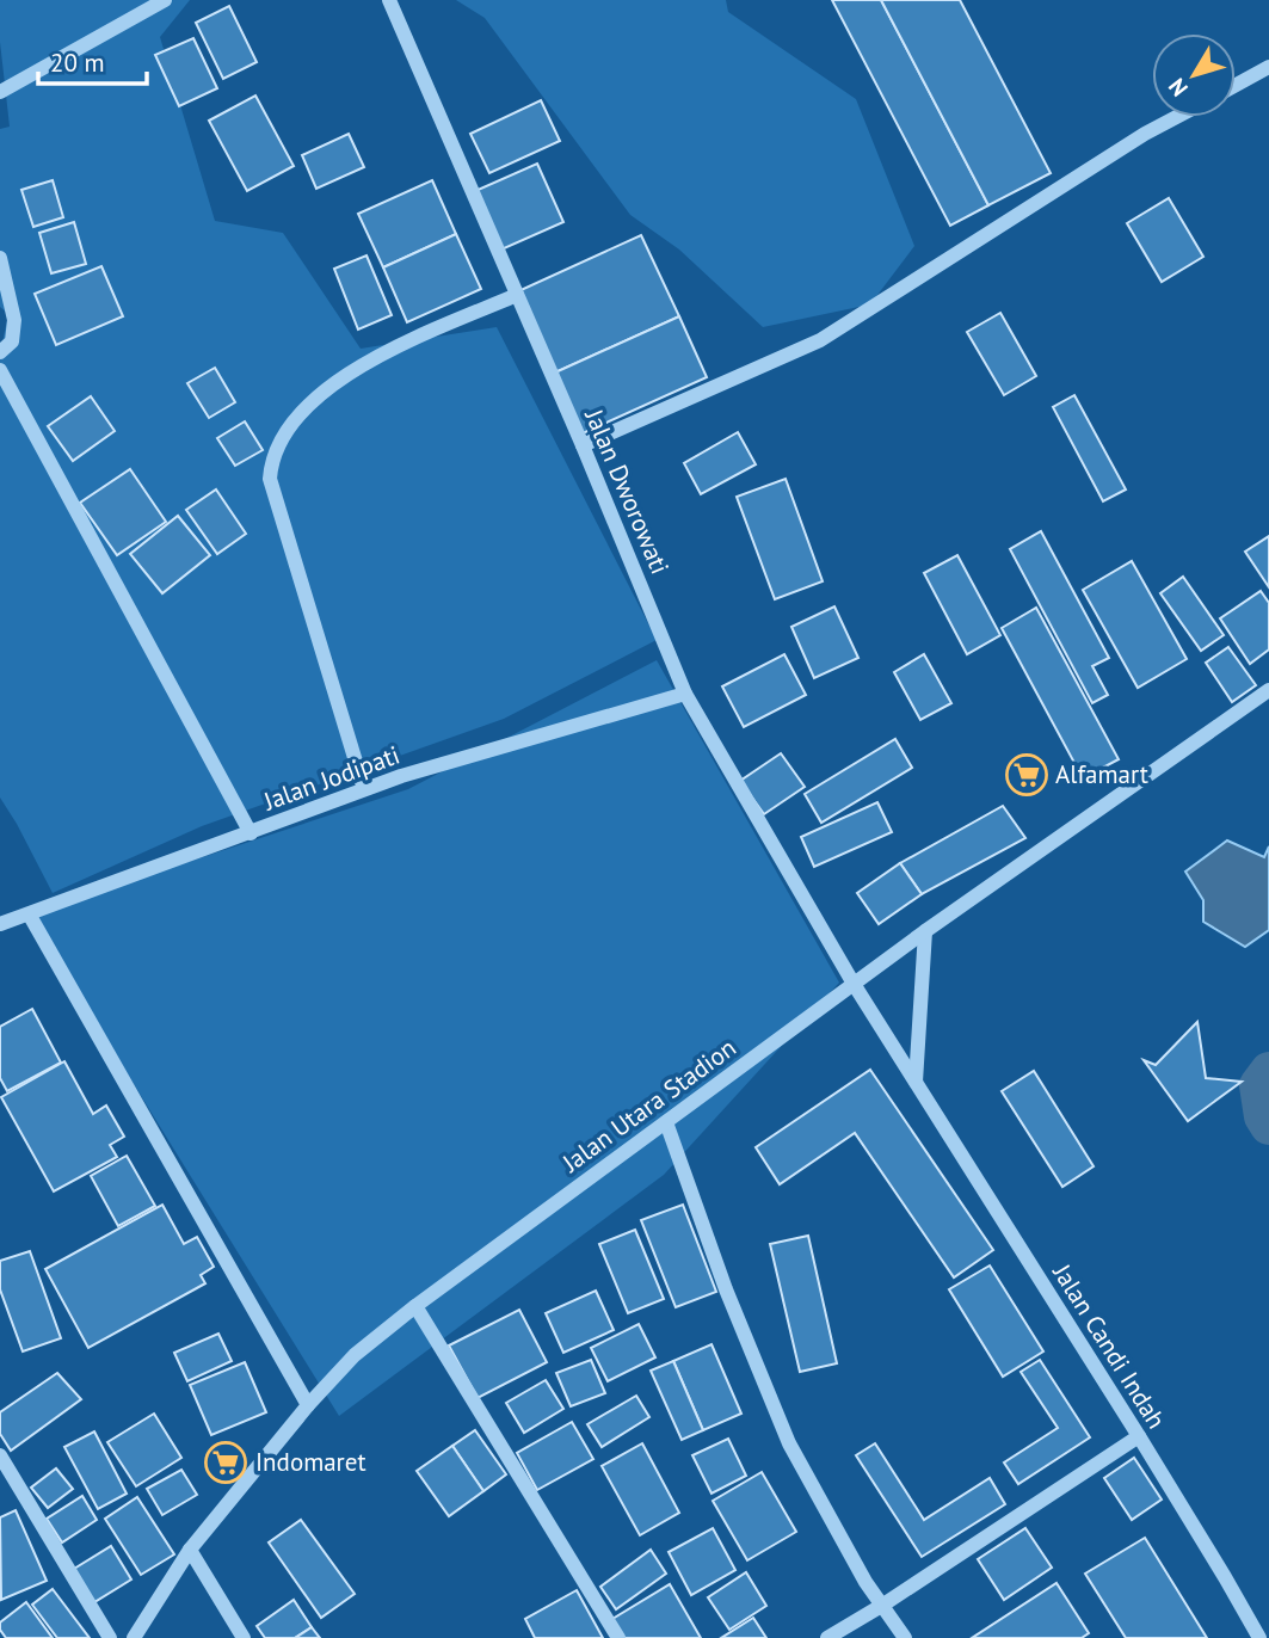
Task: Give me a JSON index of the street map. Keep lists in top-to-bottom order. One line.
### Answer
{"streets":{"street":["Jalan Dworowati","Jalan Jodipati","Jalan Utara Stadion","Jalan Candi Indah"]},"crossings":[["Jalan Dworowati","Jalan Jodipati"],["Jalan Dworowati","Jalan Utara Stadion"],["Jalan Dworowati","Jalan Candi Indah"],["Jalan Utara Stadion","Jalan Candi Indah"]],"places":{"supermarket":["Alfamart","Indomaret"]},"scale_bar":"20 m","north":"bottom left"}
